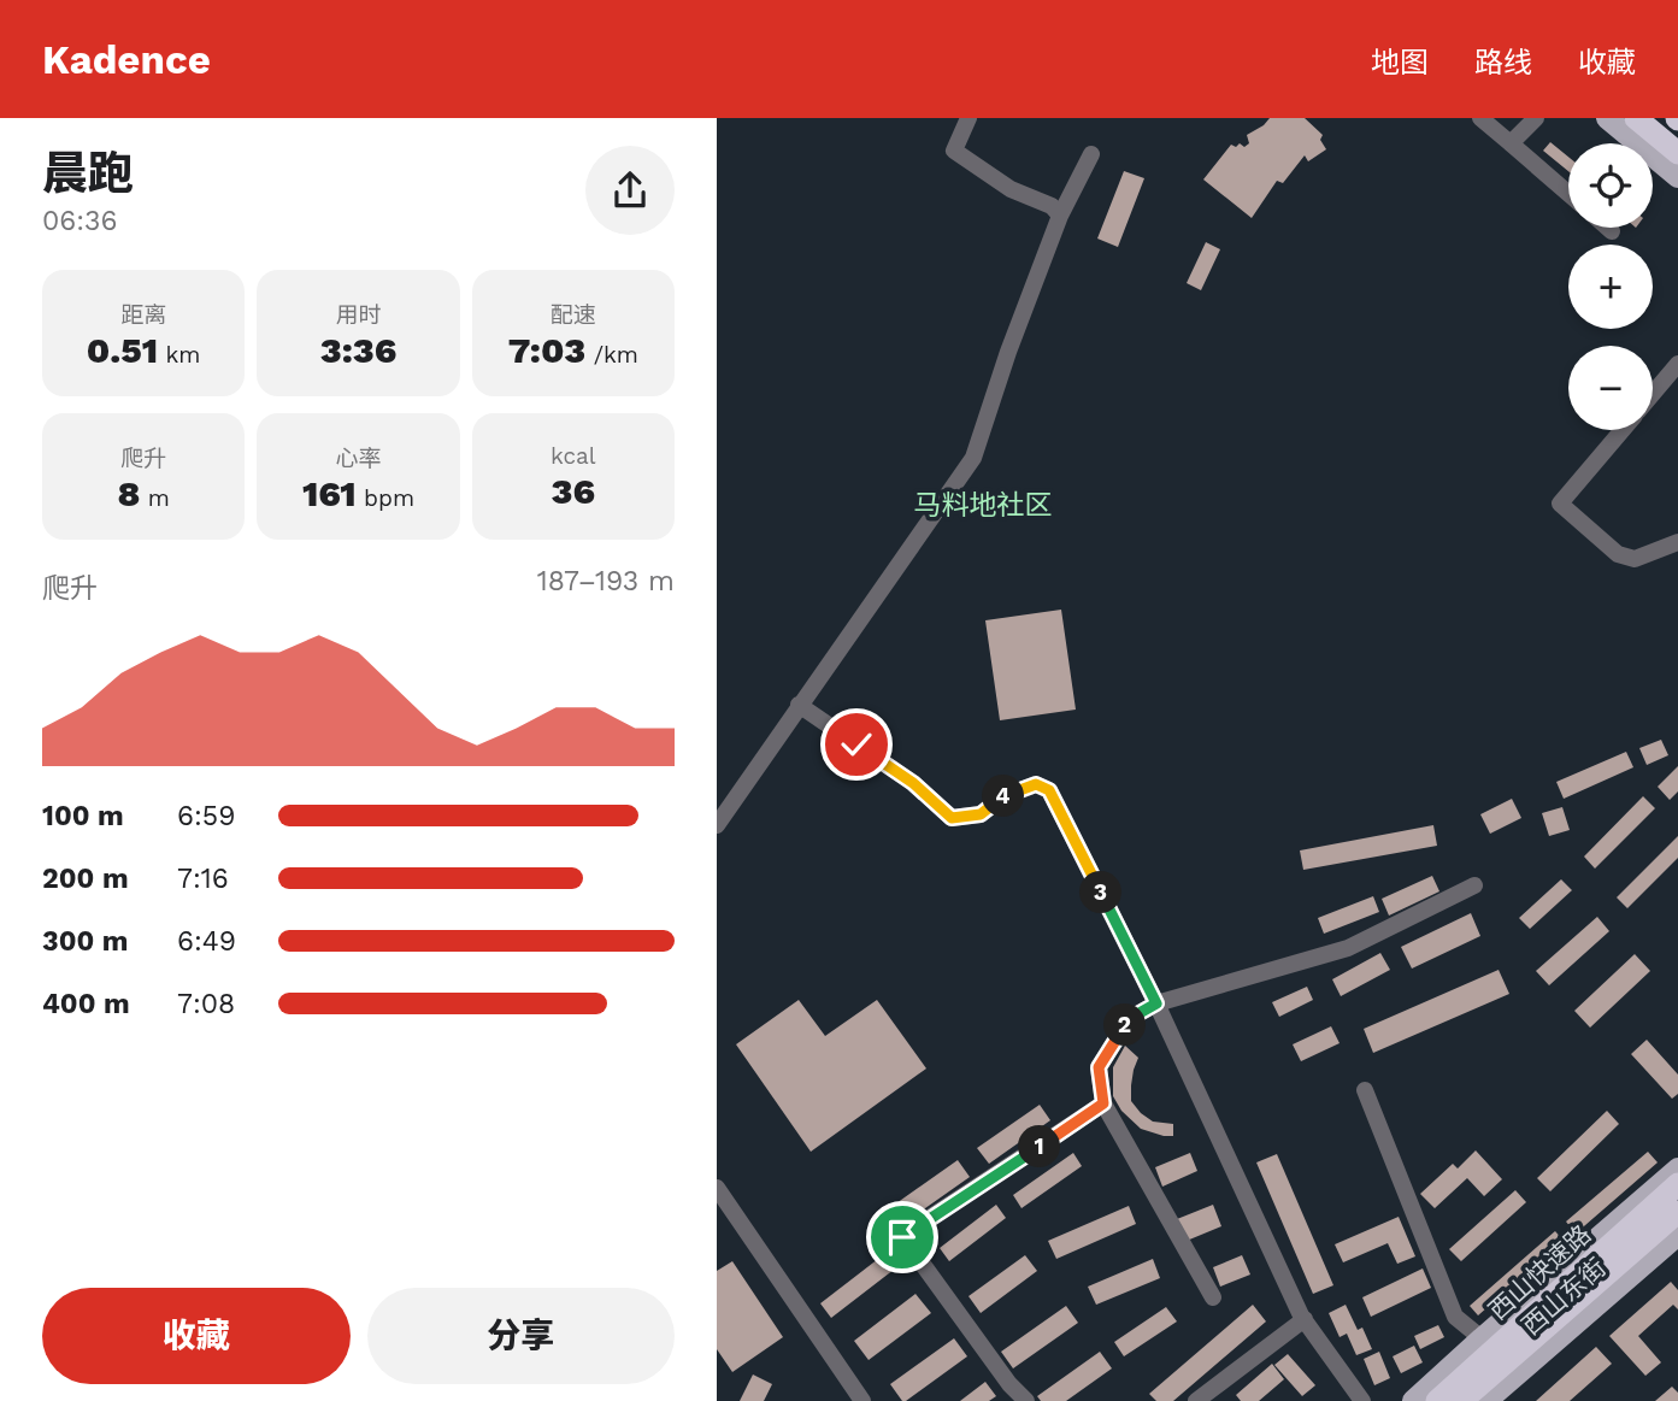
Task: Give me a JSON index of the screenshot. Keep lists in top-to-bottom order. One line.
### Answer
{"streets":{"highway":["西山快速路"],"main road":["西山东街"]},"districts":["马料地社区"],"page":{"header":"Kadence","nav":["地图","路线","收藏"],"heading":["晨跑","06:36"],"map_buttons":["+","−"],"stats":[["距离","0.51 km"],["用时","3:36"],["配速","7:03 /km"],["爬升","8 m"],["心率","161 bpm"],["kcal","36"]],"chart":["爬升","187–193 m"],"pins":["4","3","2","1"],"list":[{"name":"100 m","note":"6:59"},{"name":"200 m","note":"7:16"},{"name":"300 m","note":"6:49"},{"name":"400 m","note":"7:08"}],"buttons":["收藏","分享"]}}
